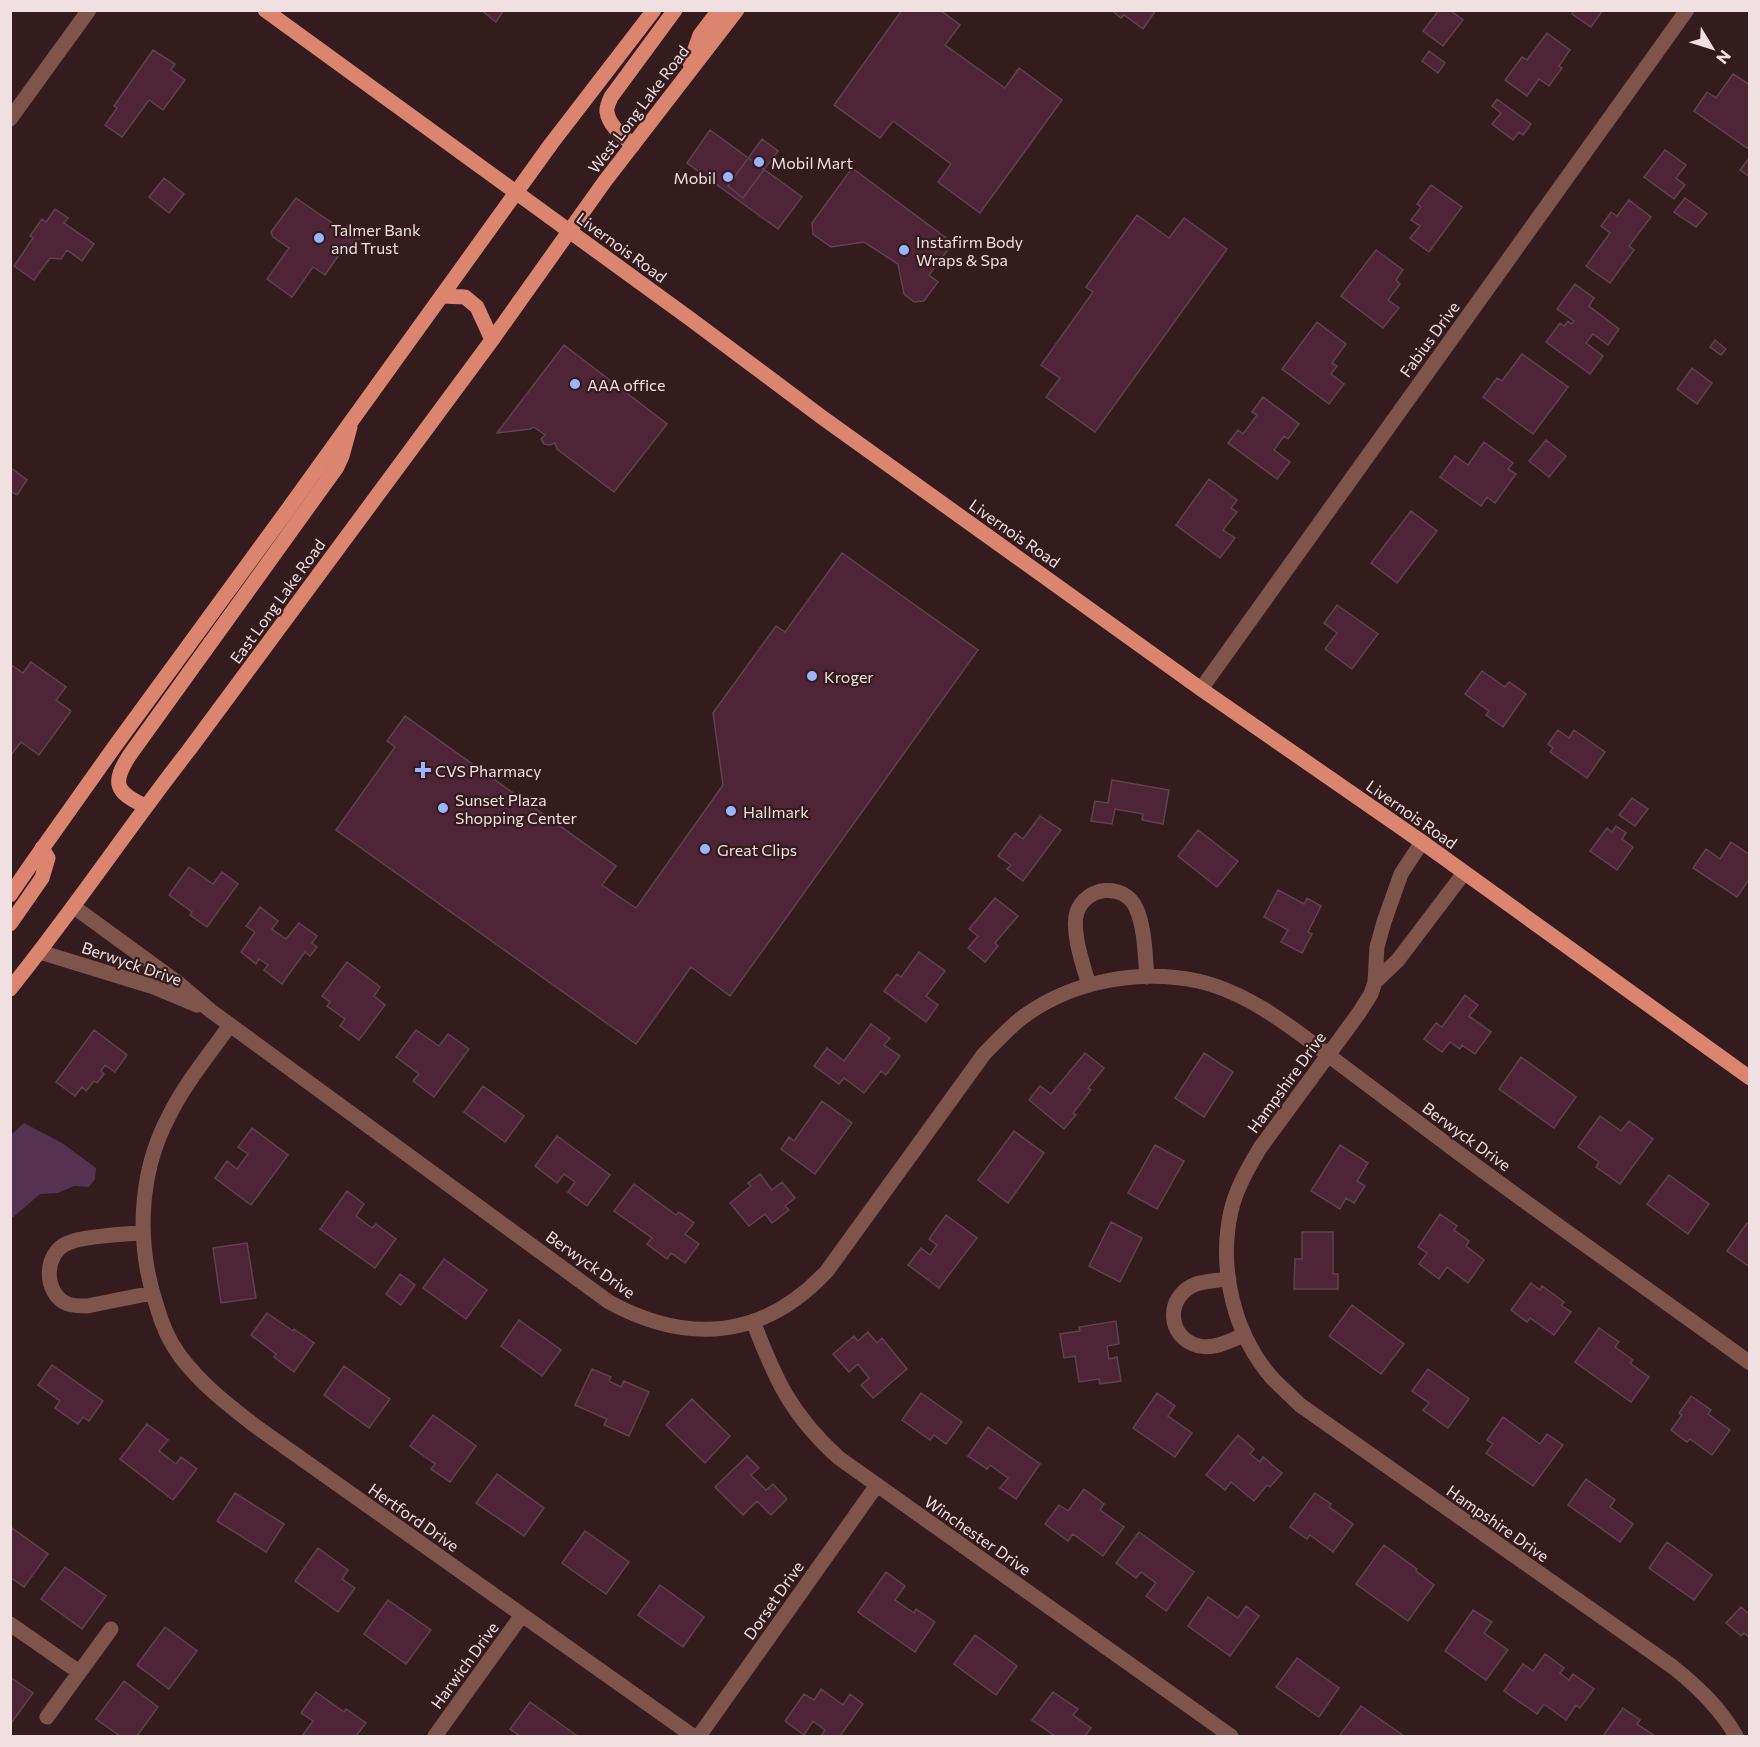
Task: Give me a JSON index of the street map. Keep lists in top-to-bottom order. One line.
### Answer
{"streets":{"main road":["West Long Lake Road","Livernois Road","East Long Lake Road"],"street":["Fabius Drive","Berwyck Drive","Hampshire Drive","Hertford Drive","Winchester Drive","Dorset Drive","Harwich Drive"]},"crossings":[["West Long Lake Road","Livernois Road"],["West Long Lake Road","East Long Lake Road"],["Livernois Road","Fabius Drive"],["Livernois Road","East Long Lake Road"],["Livernois Road","Hampshire Drive"],["East Long Lake Road","Berwyck Drive"],["Berwyck Drive","Hampshire Drive"],["Berwyck Drive","Hertford Drive"],["Berwyck Drive","Winchester Drive"],["Hertford Drive","Harwich Drive"],["Winchester Drive","Dorset Drive"]],"places":{"other":["Mobil Mart","Mobil","Talmer Bank and Trust","Instafirm Body Wraps & Spa","AAA office","Kroger","Sunset Plaza Shopping Center","Hallmark","Great Clips"],"health":["CVS Pharmacy"]},"north":"bottom right"}
